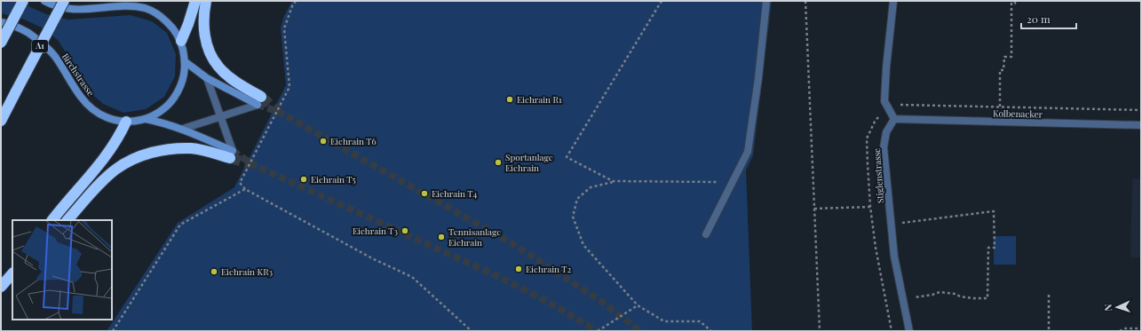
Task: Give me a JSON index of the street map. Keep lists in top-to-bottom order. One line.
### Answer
{"streets":{"highway":["A1"],"main road":["Birchstrasse"],"street":["Kolbenacker","Stiglenstrasse"]},"crossings":[["Kolbenacker","Stiglenstrasse"]],"places":["Eichrain R1","Eichrain T6","Sportanlage Eichrain","Eichrain T5","Eichrain T4","Eichrain T3","Tennisanlage Eichrain","Eichrain T2","Eichrain KR3"],"scale_bar":"20 m","north":"left"}
